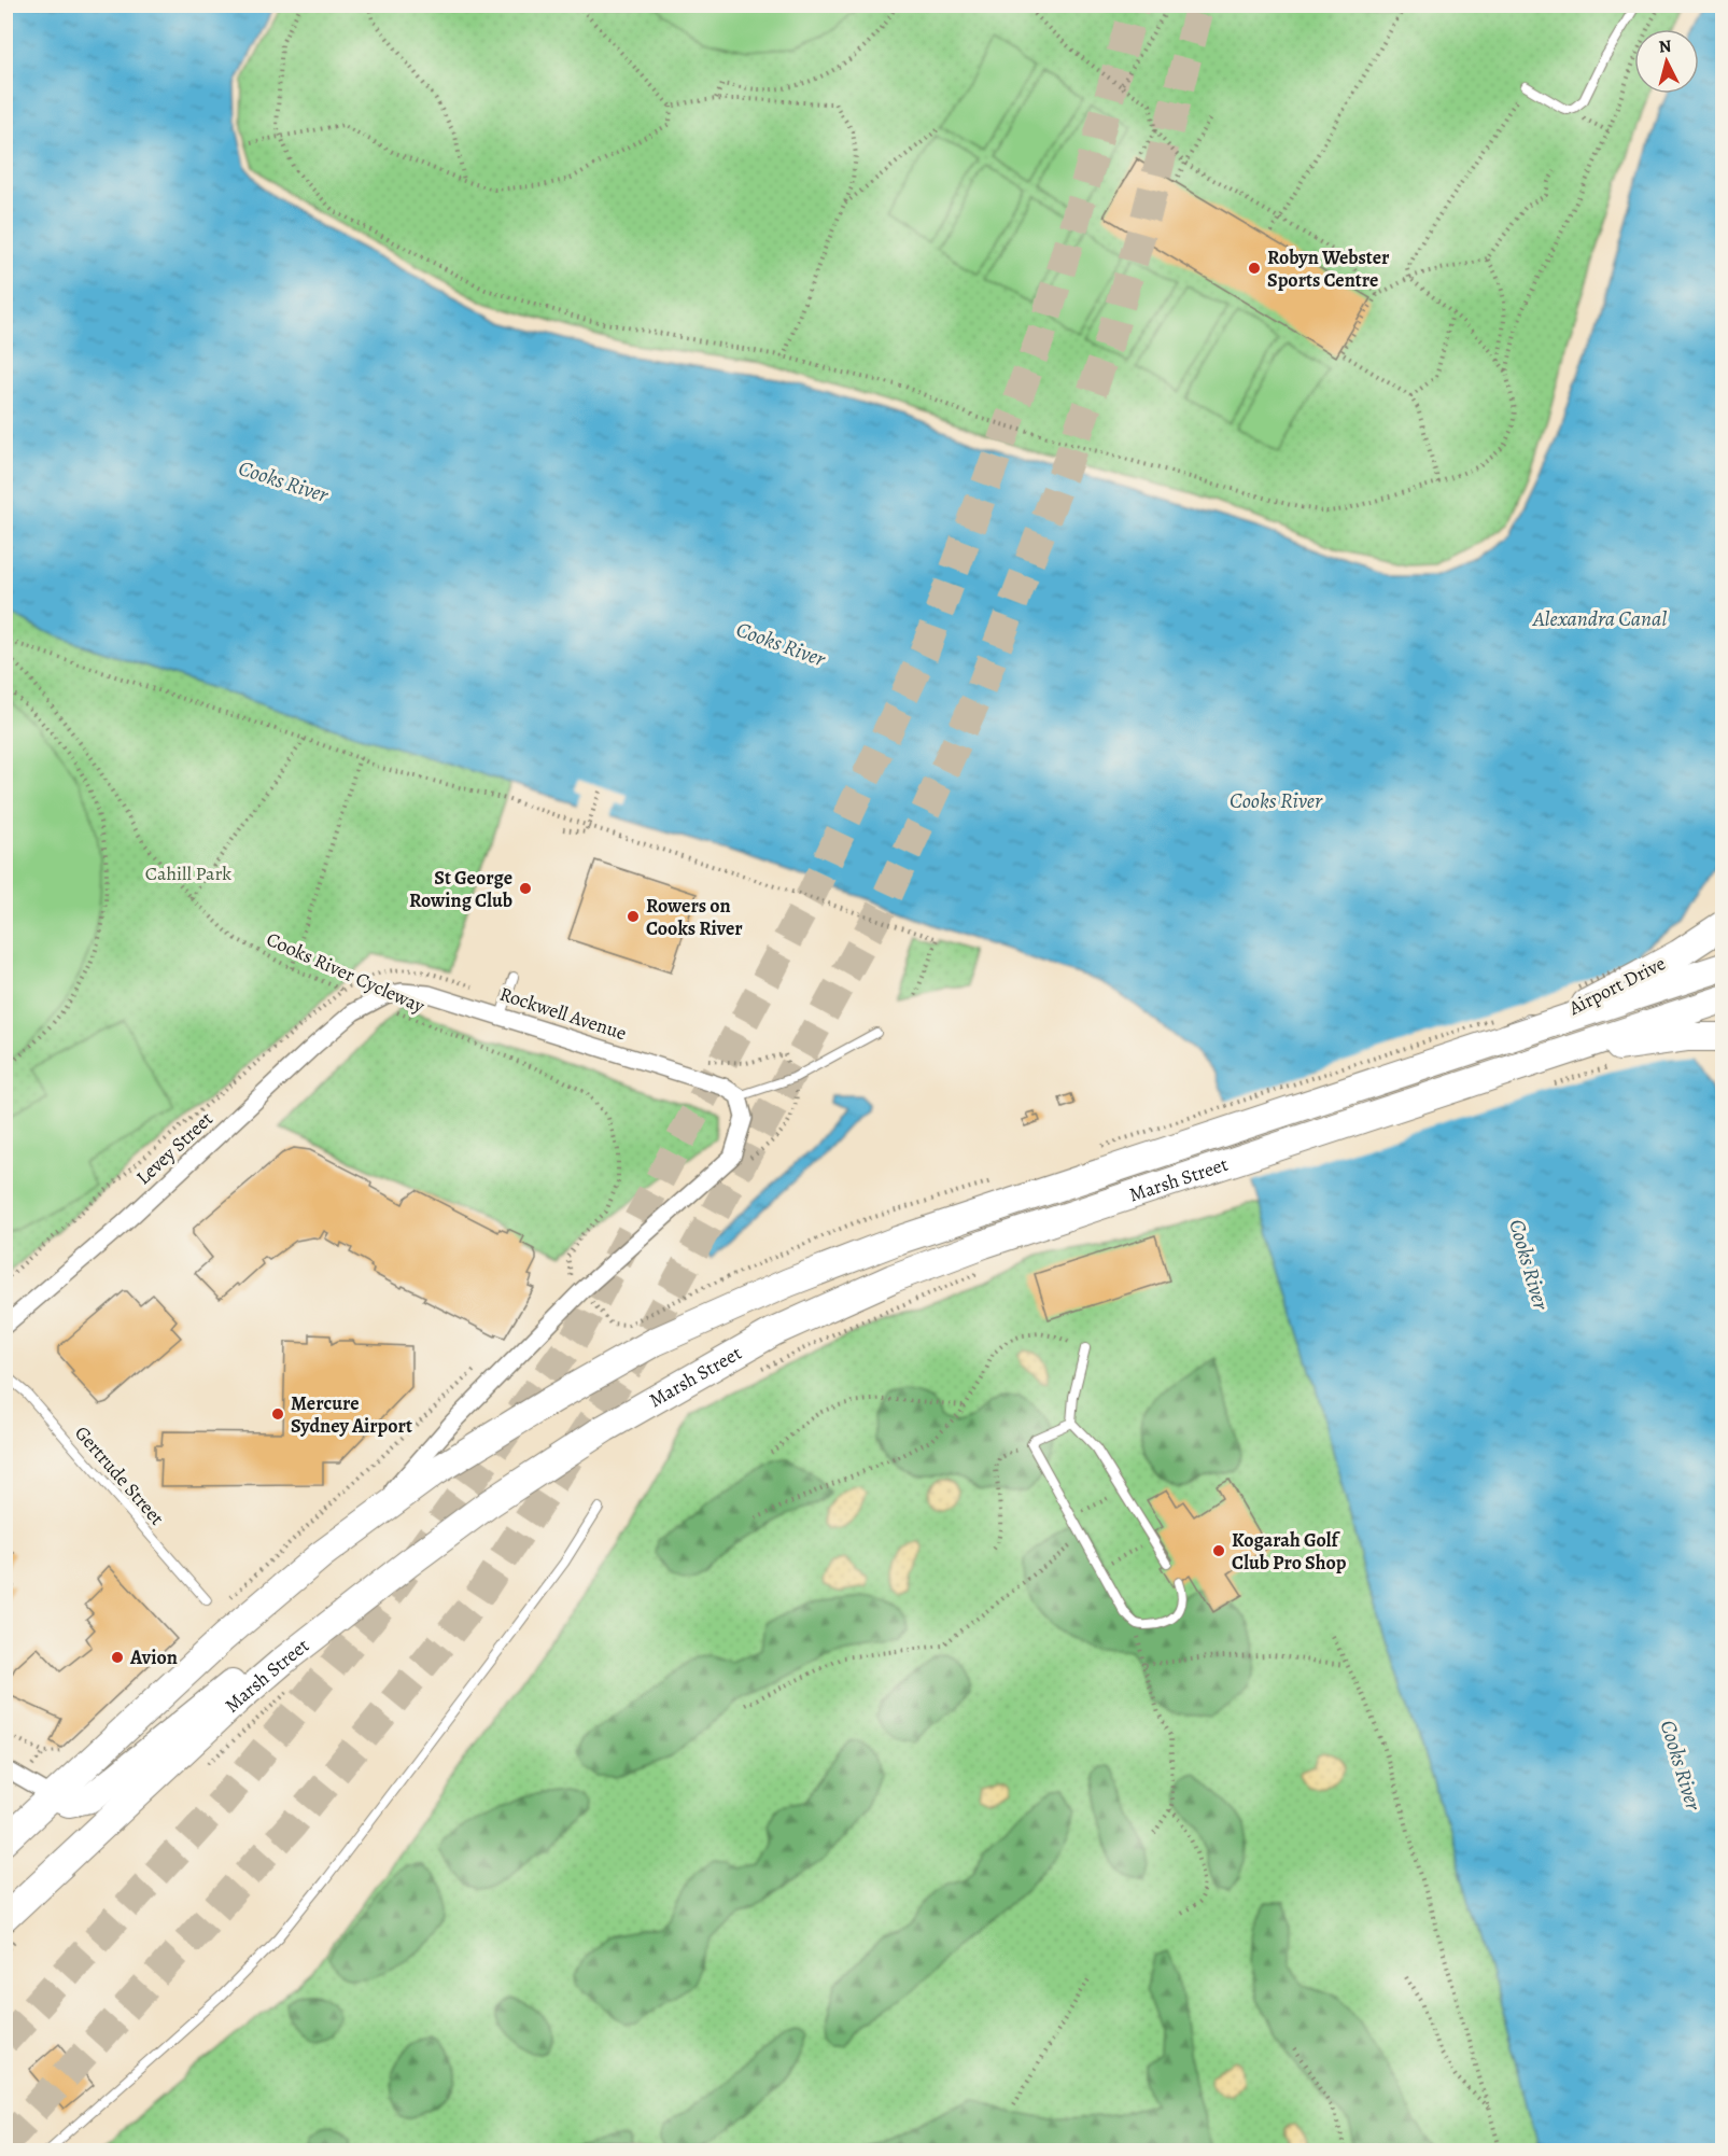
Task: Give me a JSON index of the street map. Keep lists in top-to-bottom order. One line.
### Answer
{"streets":{"main road":["Airport Drive","Marsh Street"],"street":["Rockwell Avenue","Levey Street"],"lane":["Gertrude Street"],"path":["Cooks River Cycleway"]},"crossings":[["Cooks River Cycleway","Rockwell Avenue"],["Cooks River Cycleway","Levey Street"],["Airport Drive","Marsh Street"],["Rockwell Avenue","Levey Street"],["Rockwell Avenue","Marsh Street"]],"water":["Cooks River","Alexandra Canal"],"parks":["Cahill Park"],"places":["Robyn Webster Sports Centre","St George Rowing Club","Rowers on Cooks River","Mercure Sydney Airport","Kogarah Golf Club Pro Shop","Avion"],"north":"top"}
